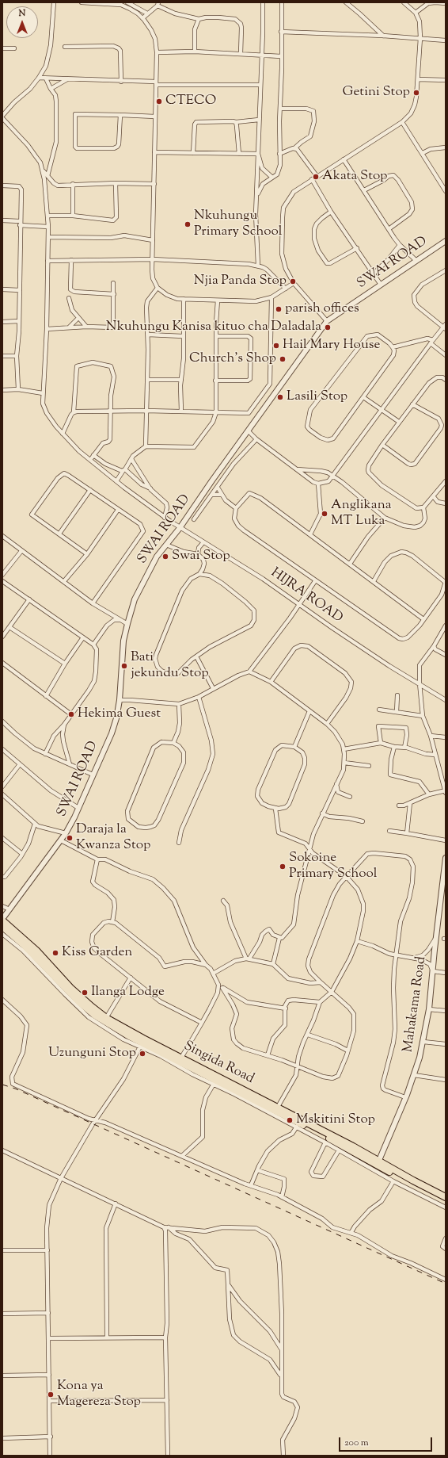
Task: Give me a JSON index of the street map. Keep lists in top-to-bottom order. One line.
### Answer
{"streets":{"highway":["Singida Road"],"street":["SWAI ROAD","HIJRA ROAD","Mahakama Road"]},"crossings":[["SWAI ROAD","HIJRA ROAD"],["SWAI ROAD","Singida Road"],["Mahakama Road","Singida Road"]],"places":["Getini Stop","CTECO","Akata Stop","Nkuhungu Primary School","Njia Panda Stop","parish offices","Nkuhungu Kanisa kituo cha Daladala","Hail Mary House","Church's Shop","Lasili Stop","Anglikana MT Luka","Swai Stop","Bati jekundu Stop","Hekima Guest","Daraja la Kwanza Stop","Sokoine Primary School","Kiss Garden","Ilanga Lodge","Uzunguni Stop","Mskitini Stop","Kona ya Magereza Stop"],"scale_bar":"200 m","north":"top"}
